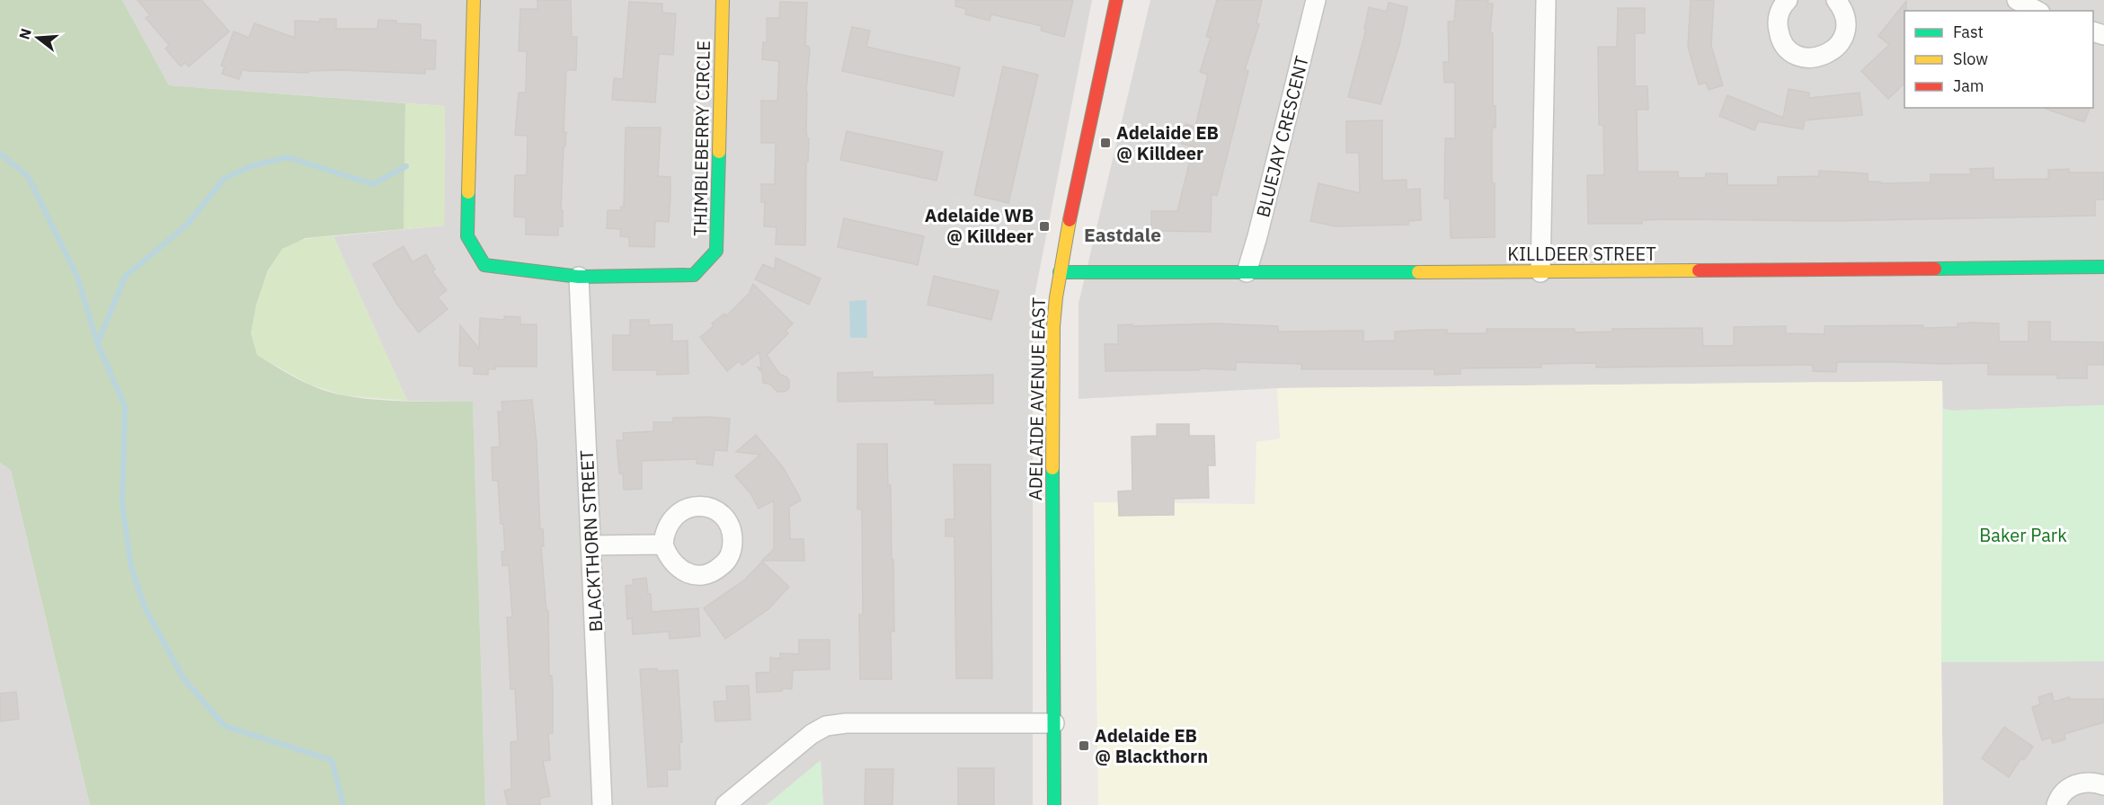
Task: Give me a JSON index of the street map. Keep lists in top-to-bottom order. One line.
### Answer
{"streets":{"street":["BLUEJAY CRESCENT","THIMBLEBERRY CIRCLE","KILLDEER STREET","ADELAIDE AVENUE EAST","BLACKTHORN STREET"]},"crossings":[["BLUEJAY CRESCENT","KILLDEER STREET"],["THIMBLEBERRY CIRCLE","BLACKTHORN STREET"],["KILLDEER STREET","ADELAIDE AVENUE EAST"]],"districts":["Eastdale"],"parks":["Baker Park"],"places":{"transit":["Adelaide EB @ Killdeer","Adelaide WB @ Killdeer","Adelaide EB @ Blackthorn"]},"legend":["Fast","Slow","Jam"],"north":"left"}
